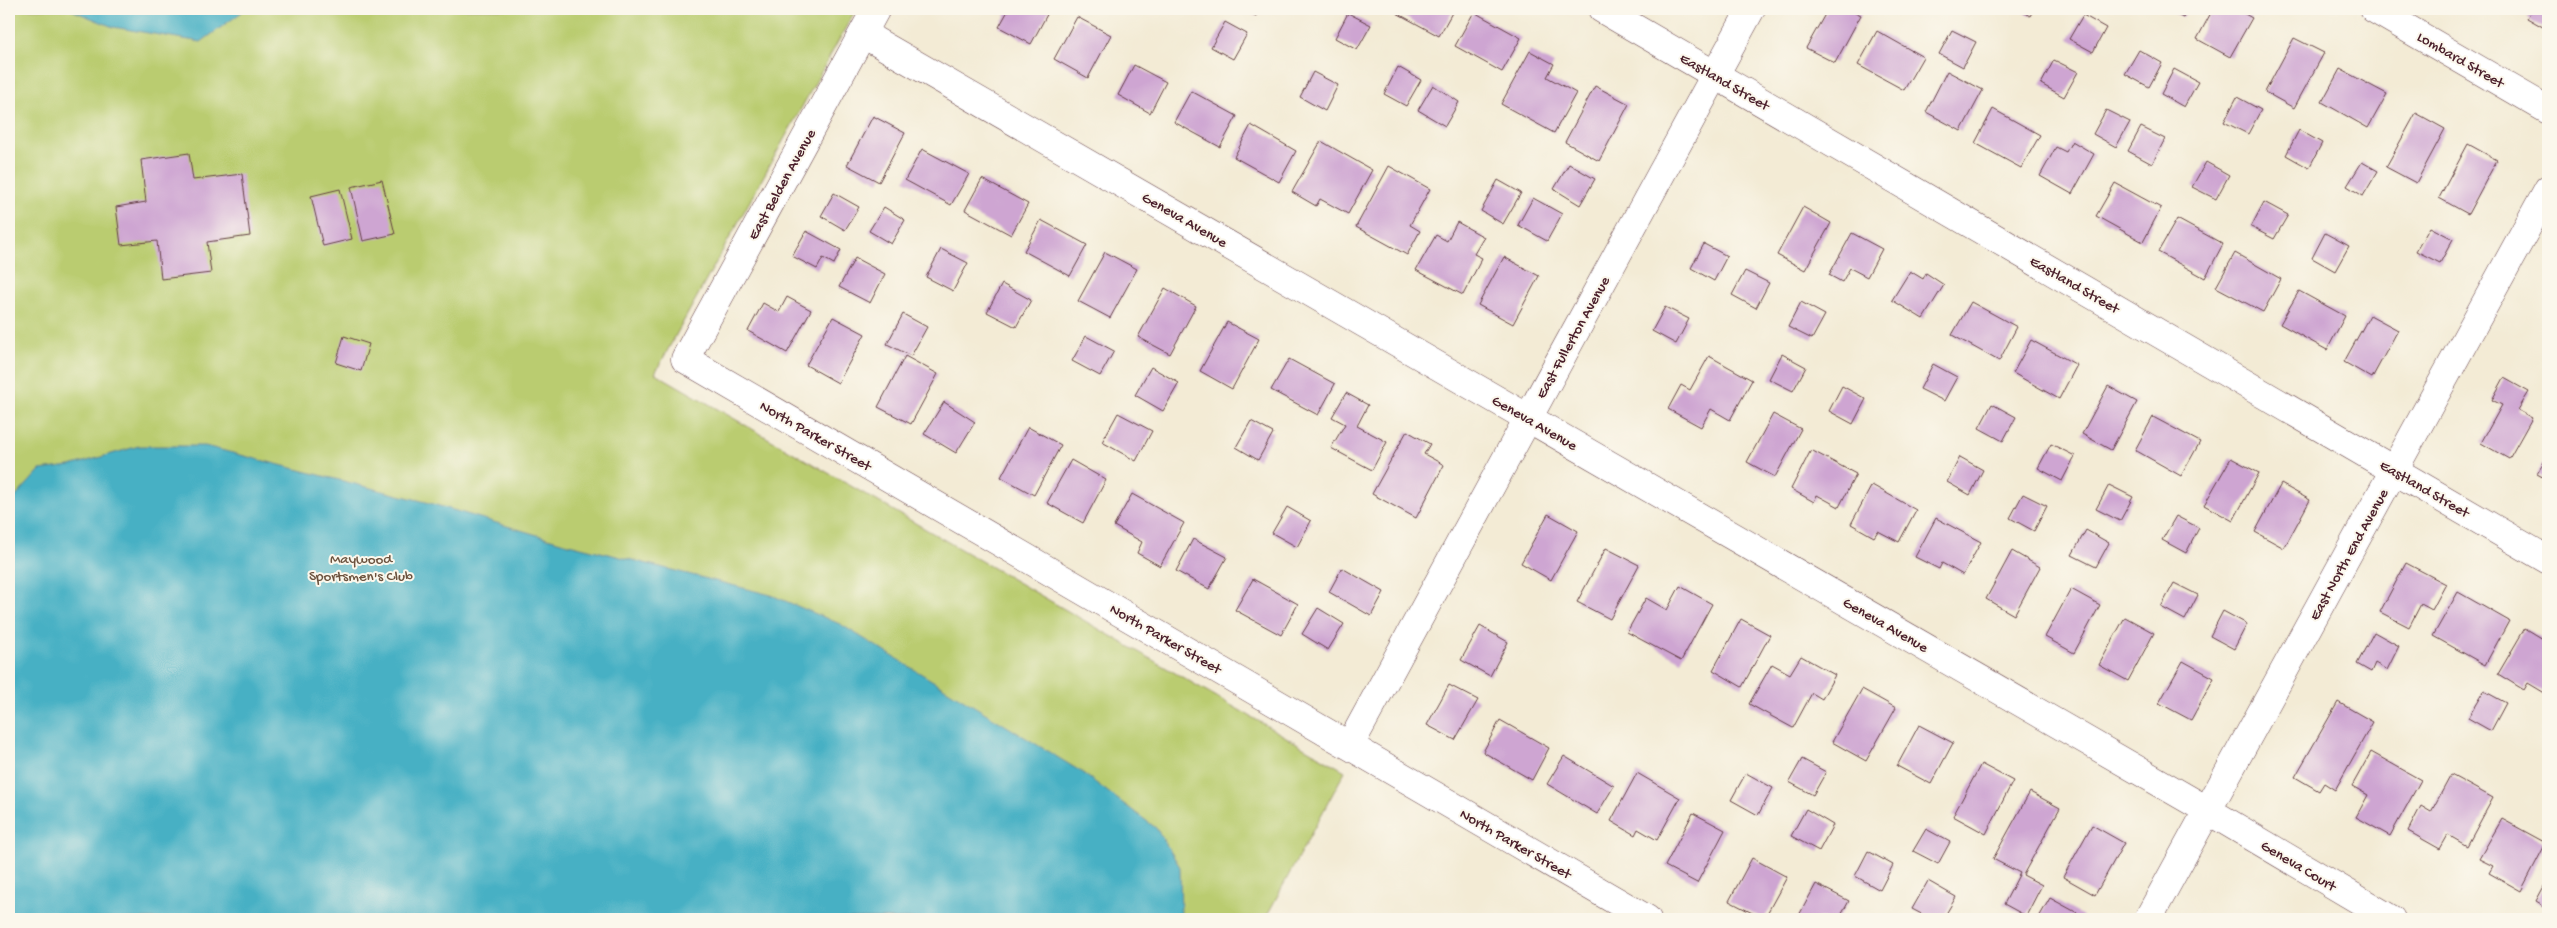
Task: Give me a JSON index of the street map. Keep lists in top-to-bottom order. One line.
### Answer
{"streets":{"street":["Lombard Street","Eastland Street","East Belden Avenue","Geneva Avenue","East Fullerton Avenue","North Parker Street","East North End Avenue","Geneva Court"]},"crossings":[["Eastland Street","East Fullerton Avenue"],["Eastland Street","East North End Avenue"],["East Belden Avenue","Geneva Avenue"],["East Belden Avenue","North Parker Street"],["Geneva Avenue","East Fullerton Avenue"],["Geneva Avenue","East North End Avenue"],["Geneva Avenue","Geneva Court"],["East Fullerton Avenue","North Parker Street"],["East North End Avenue","Geneva Court"]],"parks":["Maywood Sportsmen's Club"]}
